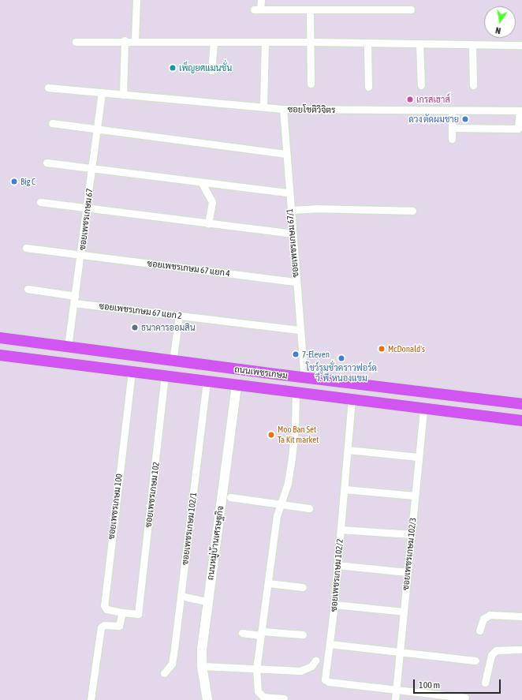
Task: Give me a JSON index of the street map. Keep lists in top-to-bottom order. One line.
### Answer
{"streets":{"main road":["ถนนเพชรเกษม"],"street":["ซอยโชติวิจิตร","ซอยเพชรเกษม 67","ซอยเพชรเกษม 67/1","ซอยเพชรเกษม 67 แยก 4","ซอยเพชรเกษม 67 แยก 2","ซอยเพชรเกษม 102","ซอยเพชรเกษม 100","ซอยเพชรเกษม 102/1","ถนนหมู่บ้านเศรษฐกิจ","ซอยเพชรเกษม 102/3","ซอยเพชรเกษม 102/2"]},"crossings":[["ซอยโชติวิจิตร","ซอยเพชรเกษม 67"],["ซอยโชติวิจิตร","ซอยเพชรเกษม 67/1"],["ซอยเพชรเกษม 67","ซอยเพชรเกษม 67 แยก 4"],["ซอยเพชรเกษม 67","ซอยเพชรเกษม 67 แยก 2"],["ซอยเพชรเกษม 67","ถนนเพชรเกษม"],["ซอยเพชรเกษม 67/1","ซอยเพชรเกษม 67 แยก 4"],["ซอยเพชรเกษม 67/1","ซอยเพชรเกษม 67 แยก 2"],["ซอยเพชรเกษม 67/1","ถนนเพชรเกษม"],["ถนนเพชรเกษม","ซอยเพชรเกษม 102"],["ถนนเพชรเกษม","ซอยเพชรเกษม 100"],["ถนนเพชรเกษม","ซอยเพชรเกษม 102/1"],["ถนนเพชรเกษม","ถนนหมู่บ้านเศรษฐกิจ"],["ถนนเพชรเกษม","ซอยเพชรเกษม 102/3"],["ถนนเพชรเกษม","ซอยเพชรเกษม 102/2"],["ซอยเพชรเกษม 102","ซอยเพชรเกษม 100"],["ซอยเพชรเกษม 102/3","ซอยเพชรเกษม 102/2"]],"places":["เพ็ญยศแมนชั่น","เกรสเฮาส์","ดวง ตัดผมชาย","Big C","ธนาคารออมสิน","McDonald's","7-Eleven","โชว์รูมชั่วคราวฟอร์ด วี. พี. หนองแขม","Moo Ban Set Ta Kit market"],"scale_bar":"100 m","north":"bottom"}
